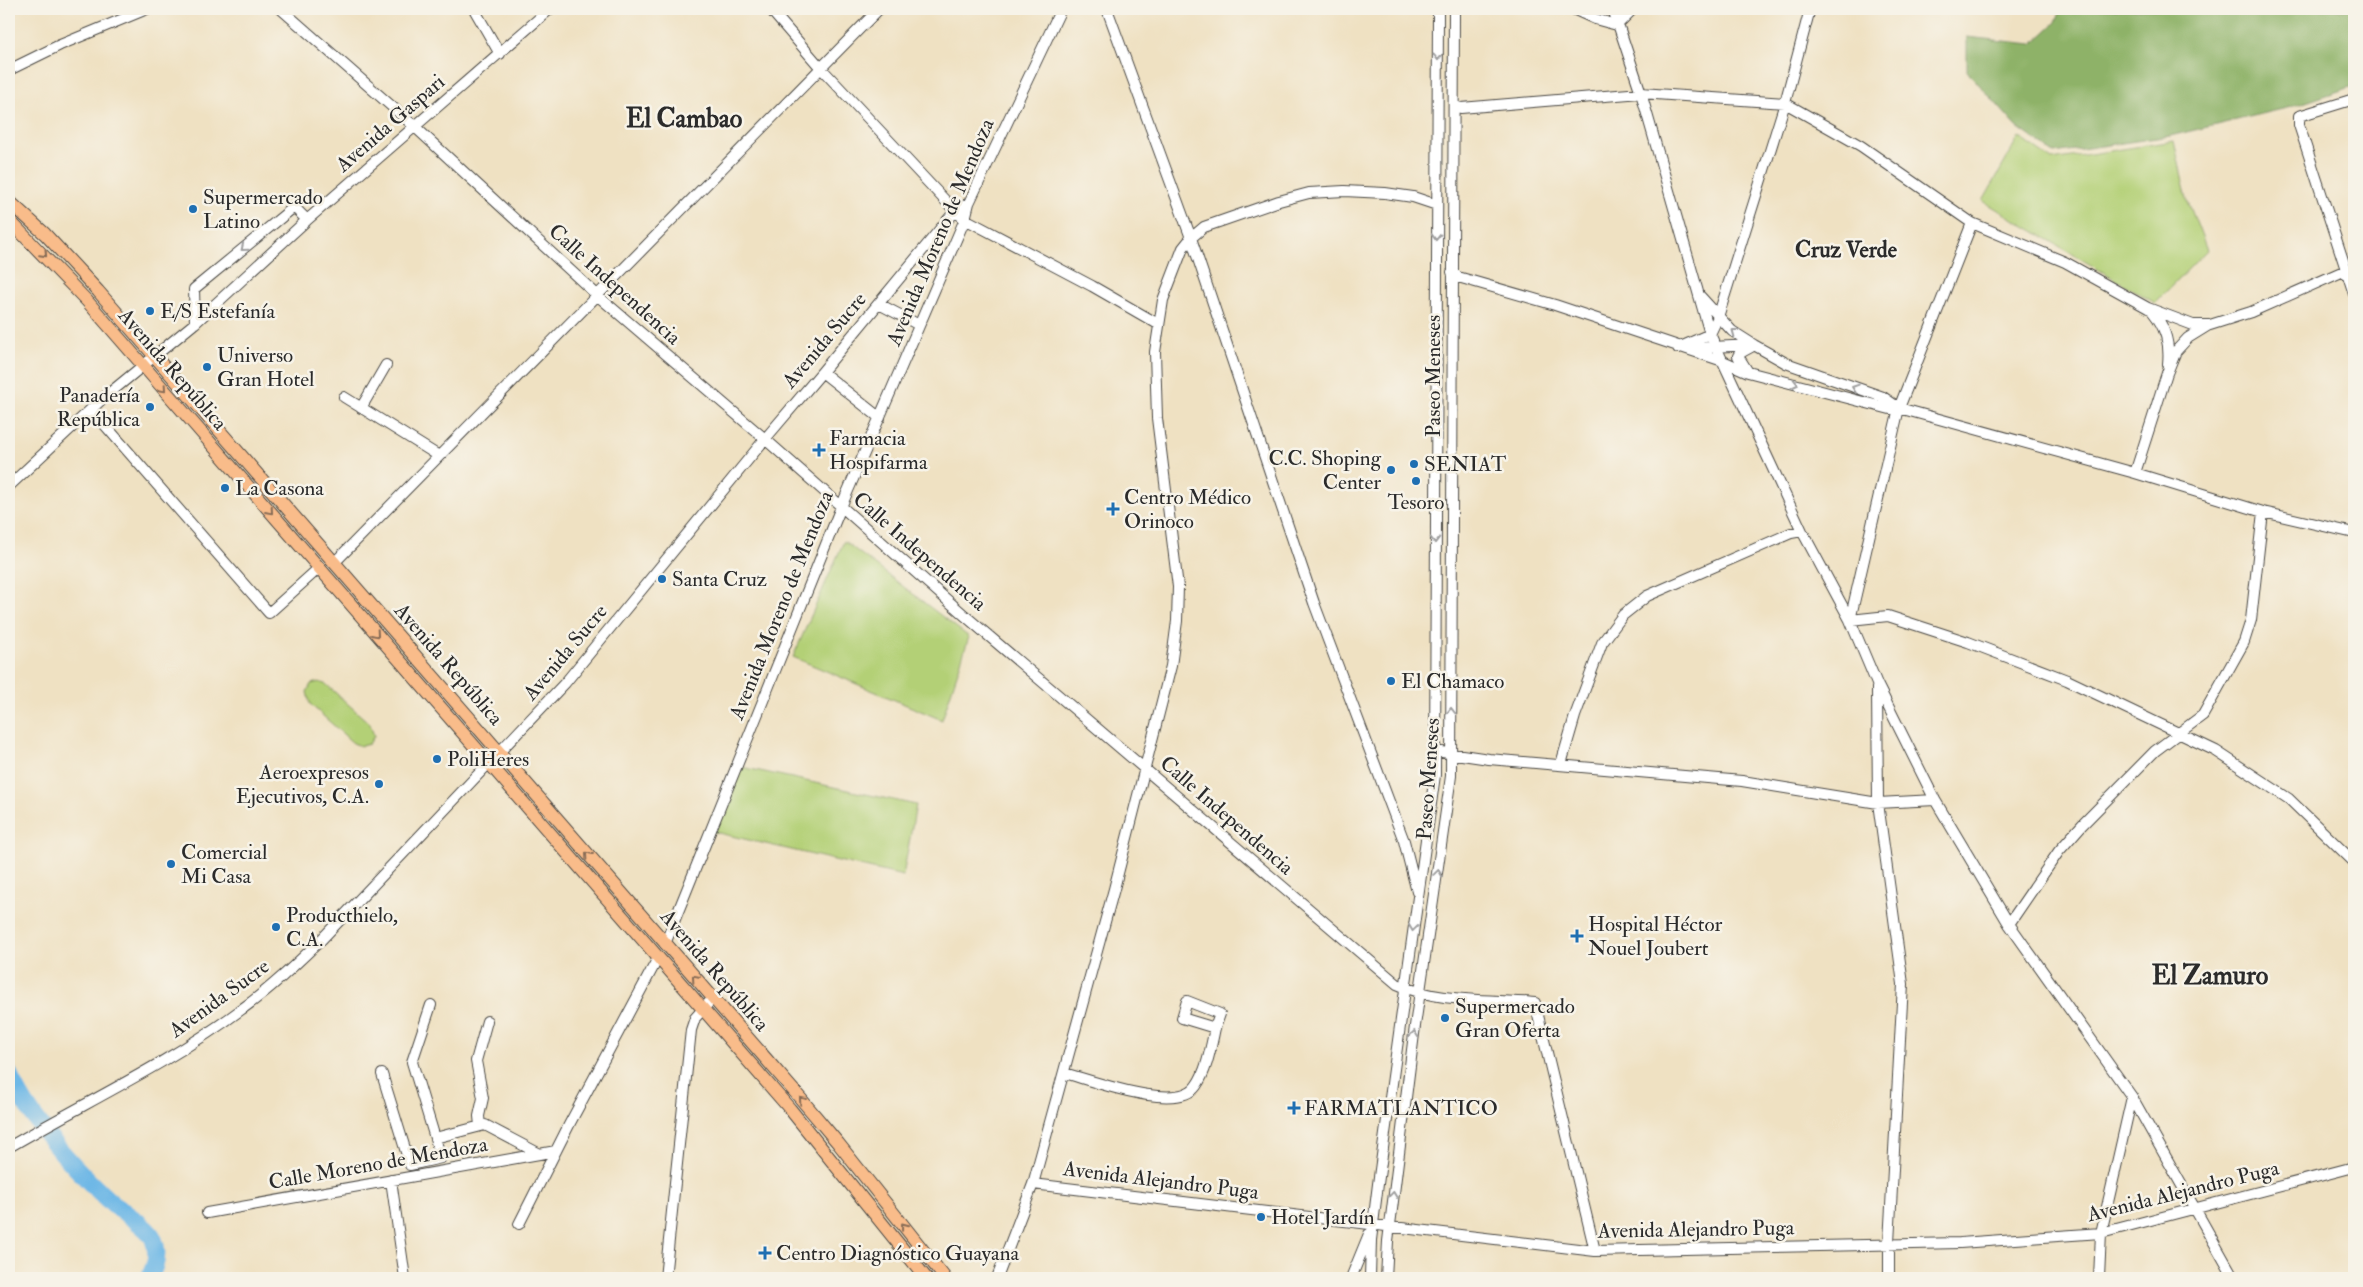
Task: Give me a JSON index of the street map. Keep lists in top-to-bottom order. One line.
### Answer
{"streets":{"main road":["Avenida República"],"street":["Avenida Gaspari","Avenida Moreno de Mendoza","Calle Independencia","Avenida Sucre","Paseo Meneses","Calle Moreno de Mendoza","Avenida Alejandro Puga"]},"crossings":[["Avenida Gaspari","Calle Independencia"],["Avenida Gaspari","Avenida República"],["Avenida Moreno de Mendoza","Calle Independencia"],["Avenida Moreno de Mendoza","Avenida Sucre"],["Avenida Moreno de Mendoza","Avenida República"],["Calle Independencia","Avenida Sucre"],["Calle Independencia","Paseo Meneses"],["Avenida Sucre","Avenida República"],["Paseo Meneses","Avenida Alejandro Puga"]],"districts":["El Cambao","Cruz Verde","El Zamuro"],"places":{"other":["Supermercado Latino","E/S Estefanía","Universo Gran Hotel","Panadería República","SENIAT","C.C. Shoping Center","Tesoro","La Casona","Santa Cruz","El Chamaco","PoliHeres","Aeroexpresos Ejecutivos, C.A.","Comercial Mi Casa","Producthielo, C.A.","Supermercado Gran Oferta","Hotel Jardín"],"health":["Farmacia Hospifarma","Centro Médico Orinoco","Hospital Héctor Nouel Joubert","FARMATLANTICO","Centro Diagnóstico Guayana"]}}
